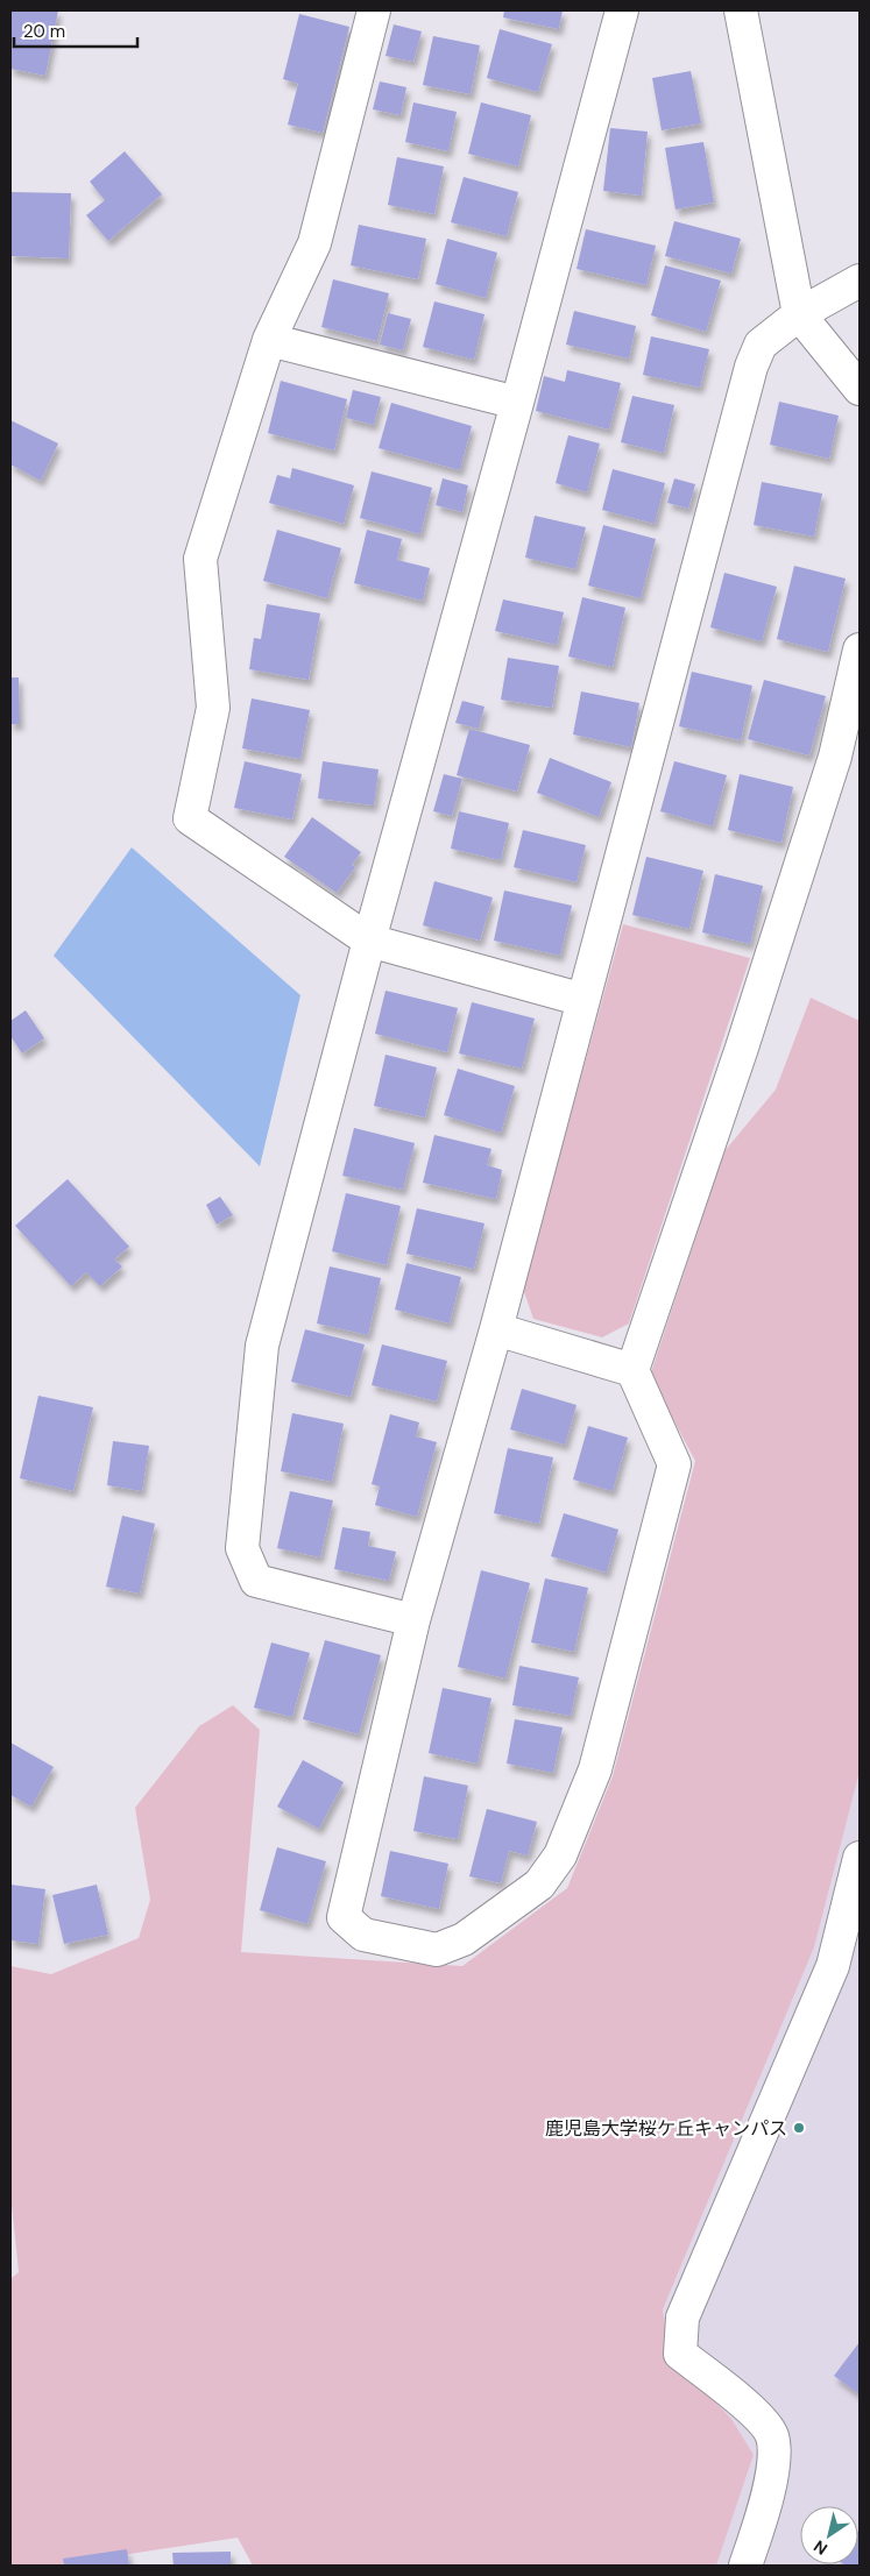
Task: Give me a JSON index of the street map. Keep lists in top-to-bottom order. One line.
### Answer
{"places":["鹿児島大学桜ケ丘キャンパス"],"scale_bar":"20 m","north":"bottom left"}
